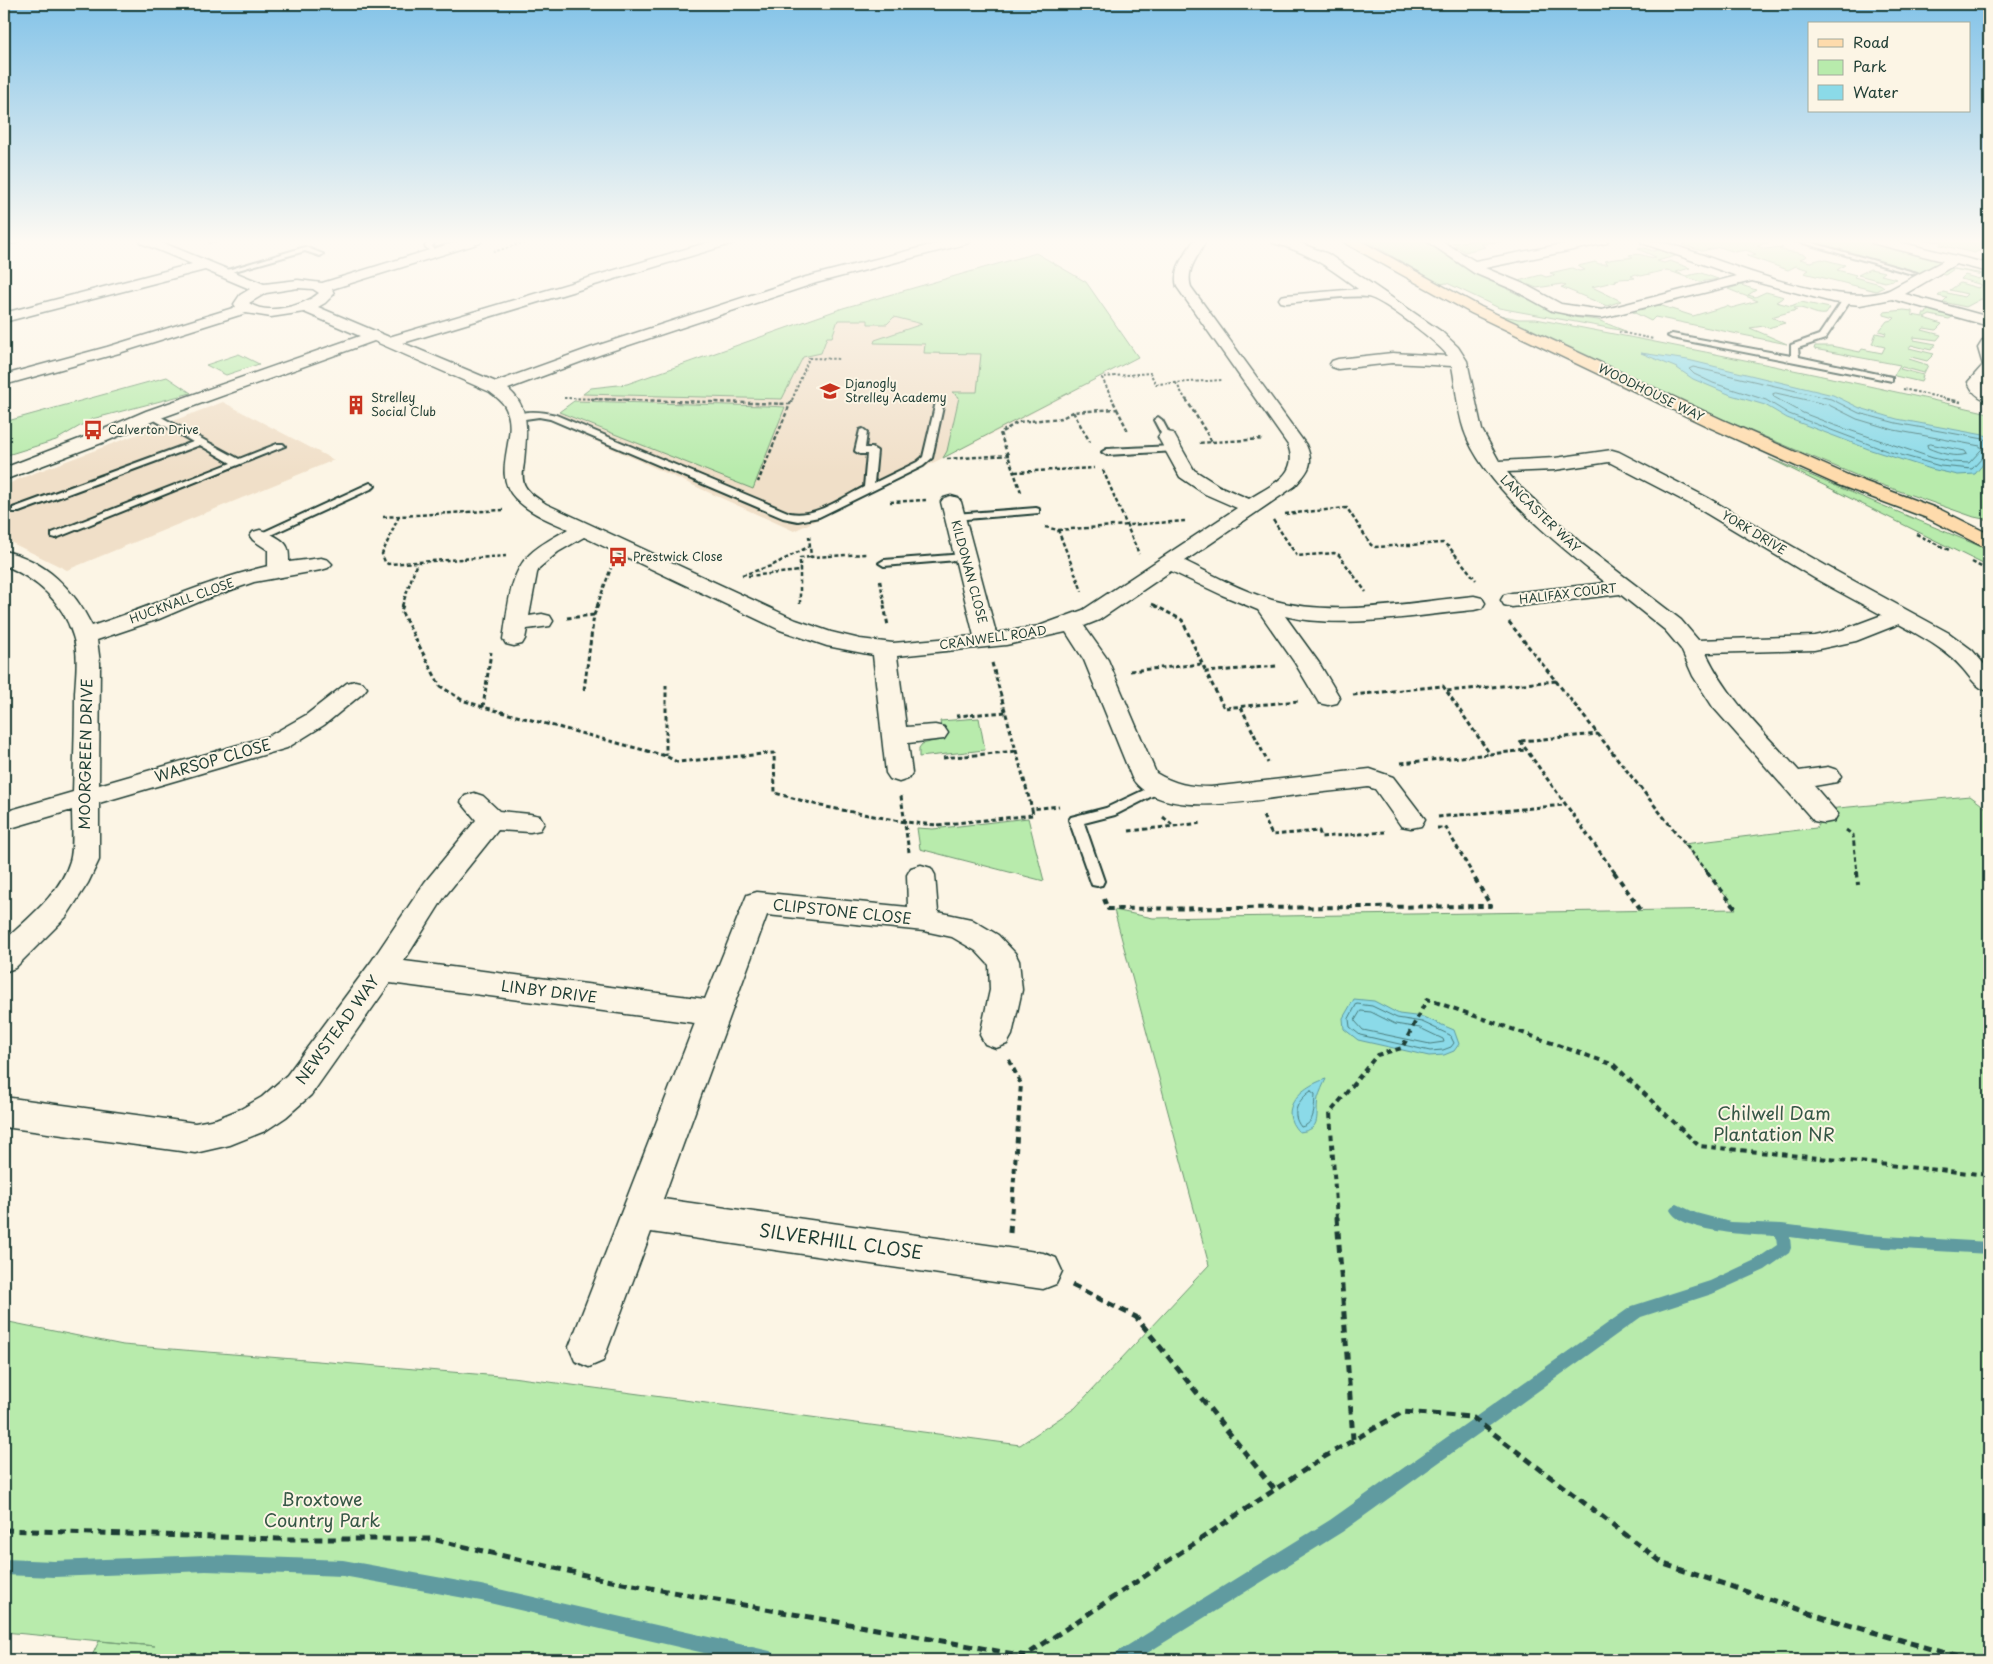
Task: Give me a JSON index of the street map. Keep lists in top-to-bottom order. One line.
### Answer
{"streets":{"main road":["WOODHOUSE WAY"],"street":["LANCASTER WAY","YORK DRIVE","KILDONAN CLOSE","HALIFAX COURT","HUCKNALL CLOSE","CRANWELL ROAD","MOORGREEN DRIVE","WARSOP CLOSE","CLIPSTONE CLOSE","LINBY DRIVE","NEWSTEAD WAY","SILVERHILL CLOSE"]},"crossings":[["LANCASTER WAY","YORK DRIVE"],["LANCASTER WAY","HALIFAX COURT"],["KILDONAN CLOSE","CRANWELL ROAD"],["HUCKNALL CLOSE","MOORGREEN DRIVE"],["MOORGREEN DRIVE","WARSOP CLOSE"],["CLIPSTONE CLOSE","LINBY DRIVE"],["LINBY DRIVE","NEWSTEAD WAY"]],"parks":["Chilwell Dam Plantation NR","Broxtowe Country Park"],"places":{"school or university":["Djanogly Strelley Academy"],"building":["Strelley Social Club"],"bus stop":["Calverton Drive","Prestwick Close"]},"legend":["Road","Park","Water"]}
